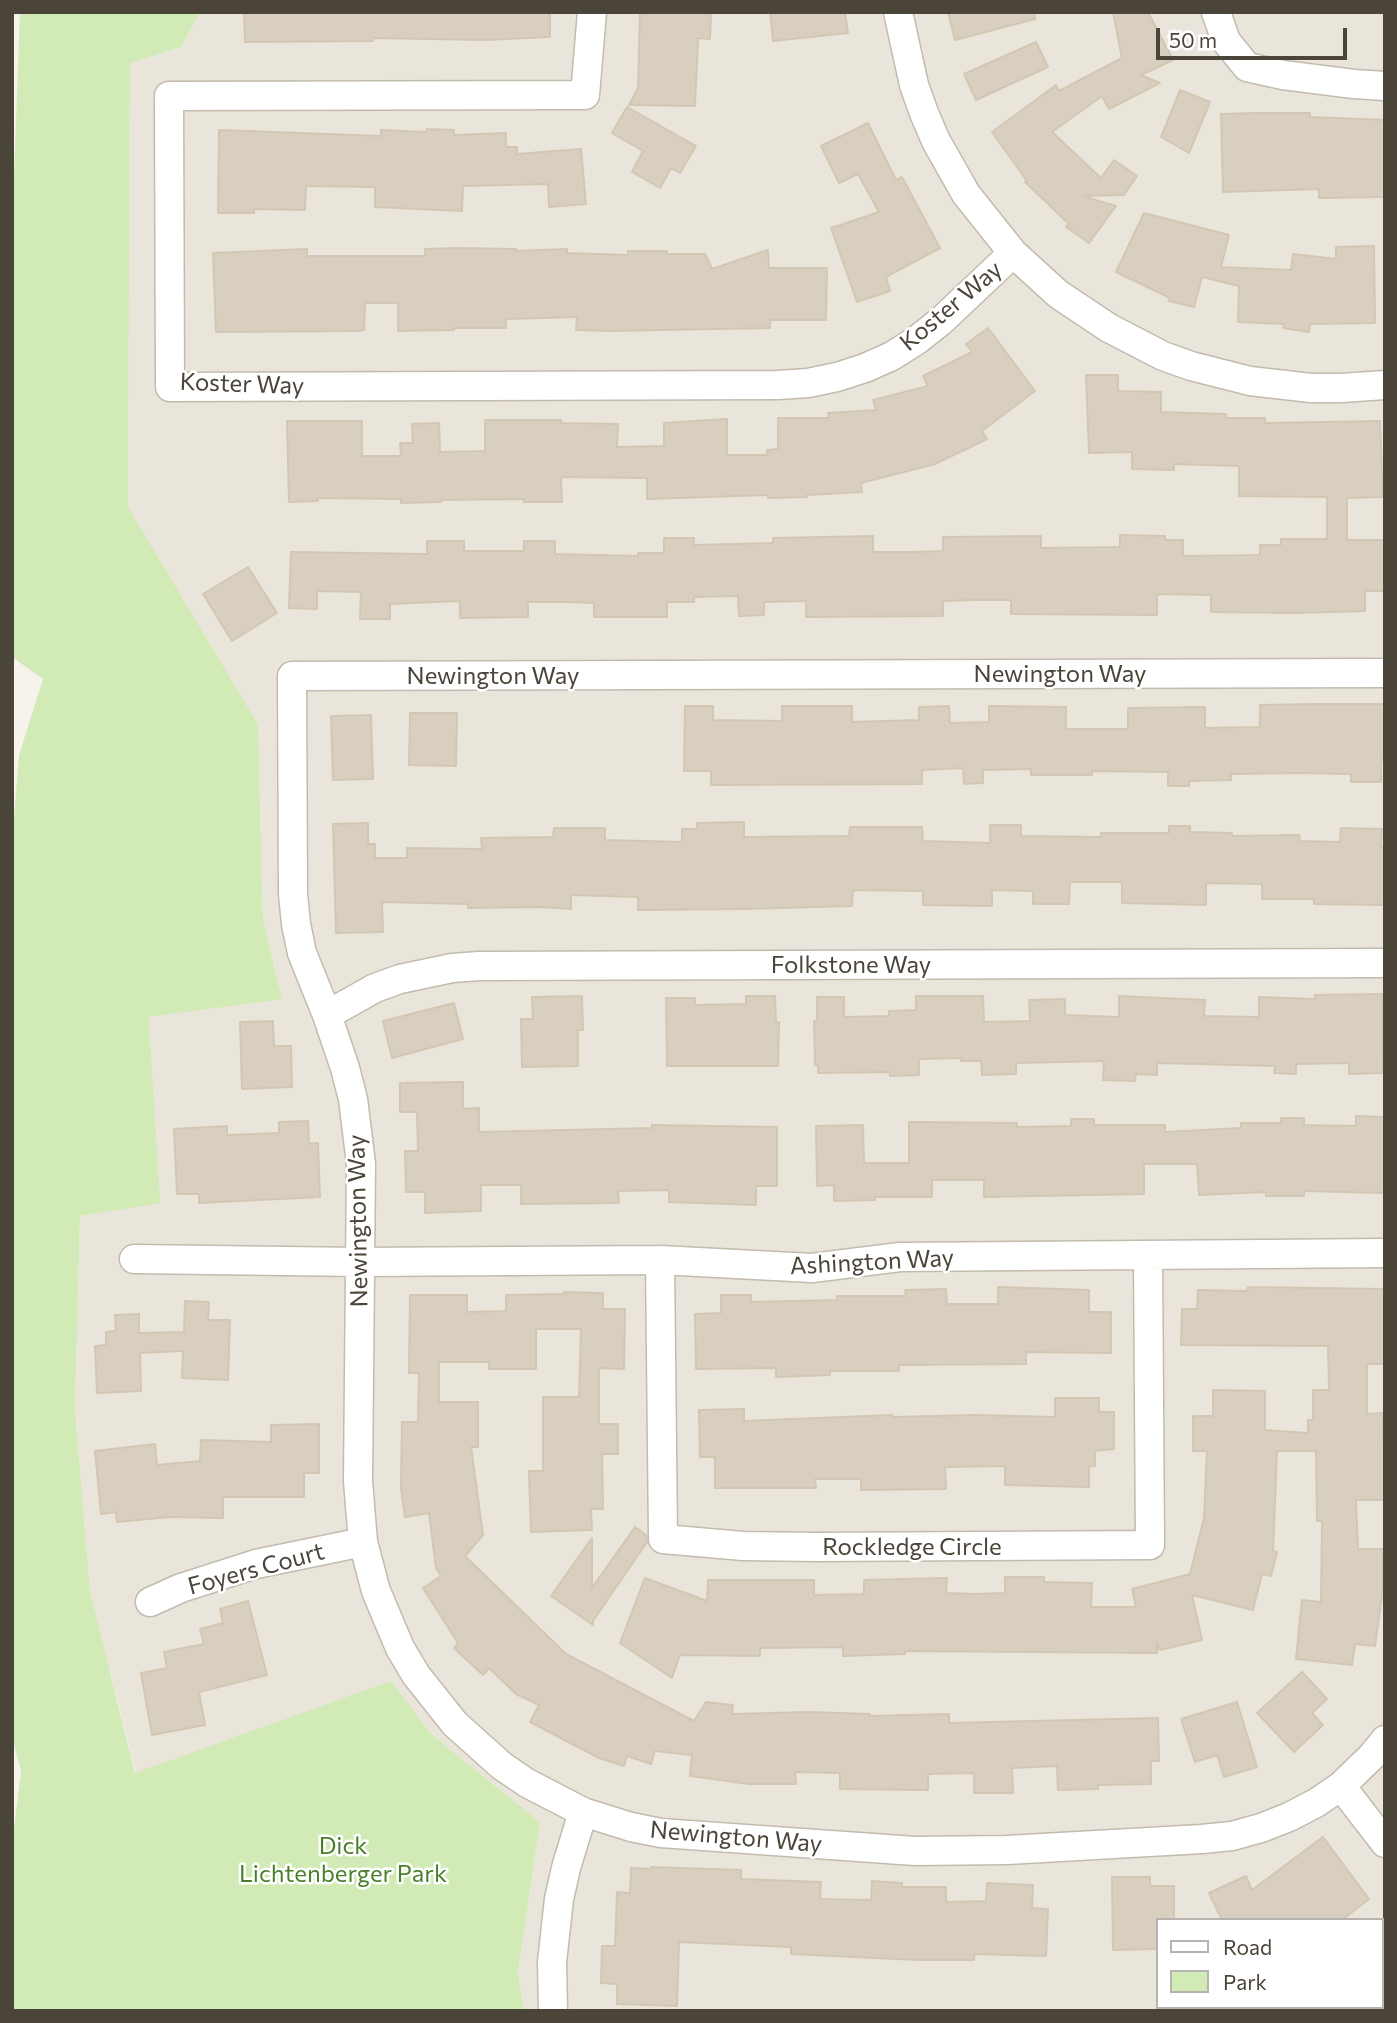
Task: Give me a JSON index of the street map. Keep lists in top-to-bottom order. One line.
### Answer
{"streets":{"street":["Koster Way","Newington Way","Folkstone Way","Ashington Way","Rockledge Circle","Foyers Court"]},"crossings":[["Newington Way","Folkstone Way"],["Newington Way","Ashington Way"],["Newington Way","Foyers Court"],["Ashington Way","Rockledge Circle"]],"parks":["Dick Lichtenberger Park"],"legend":["Road","Park"],"scale_bar":"50 m"}
